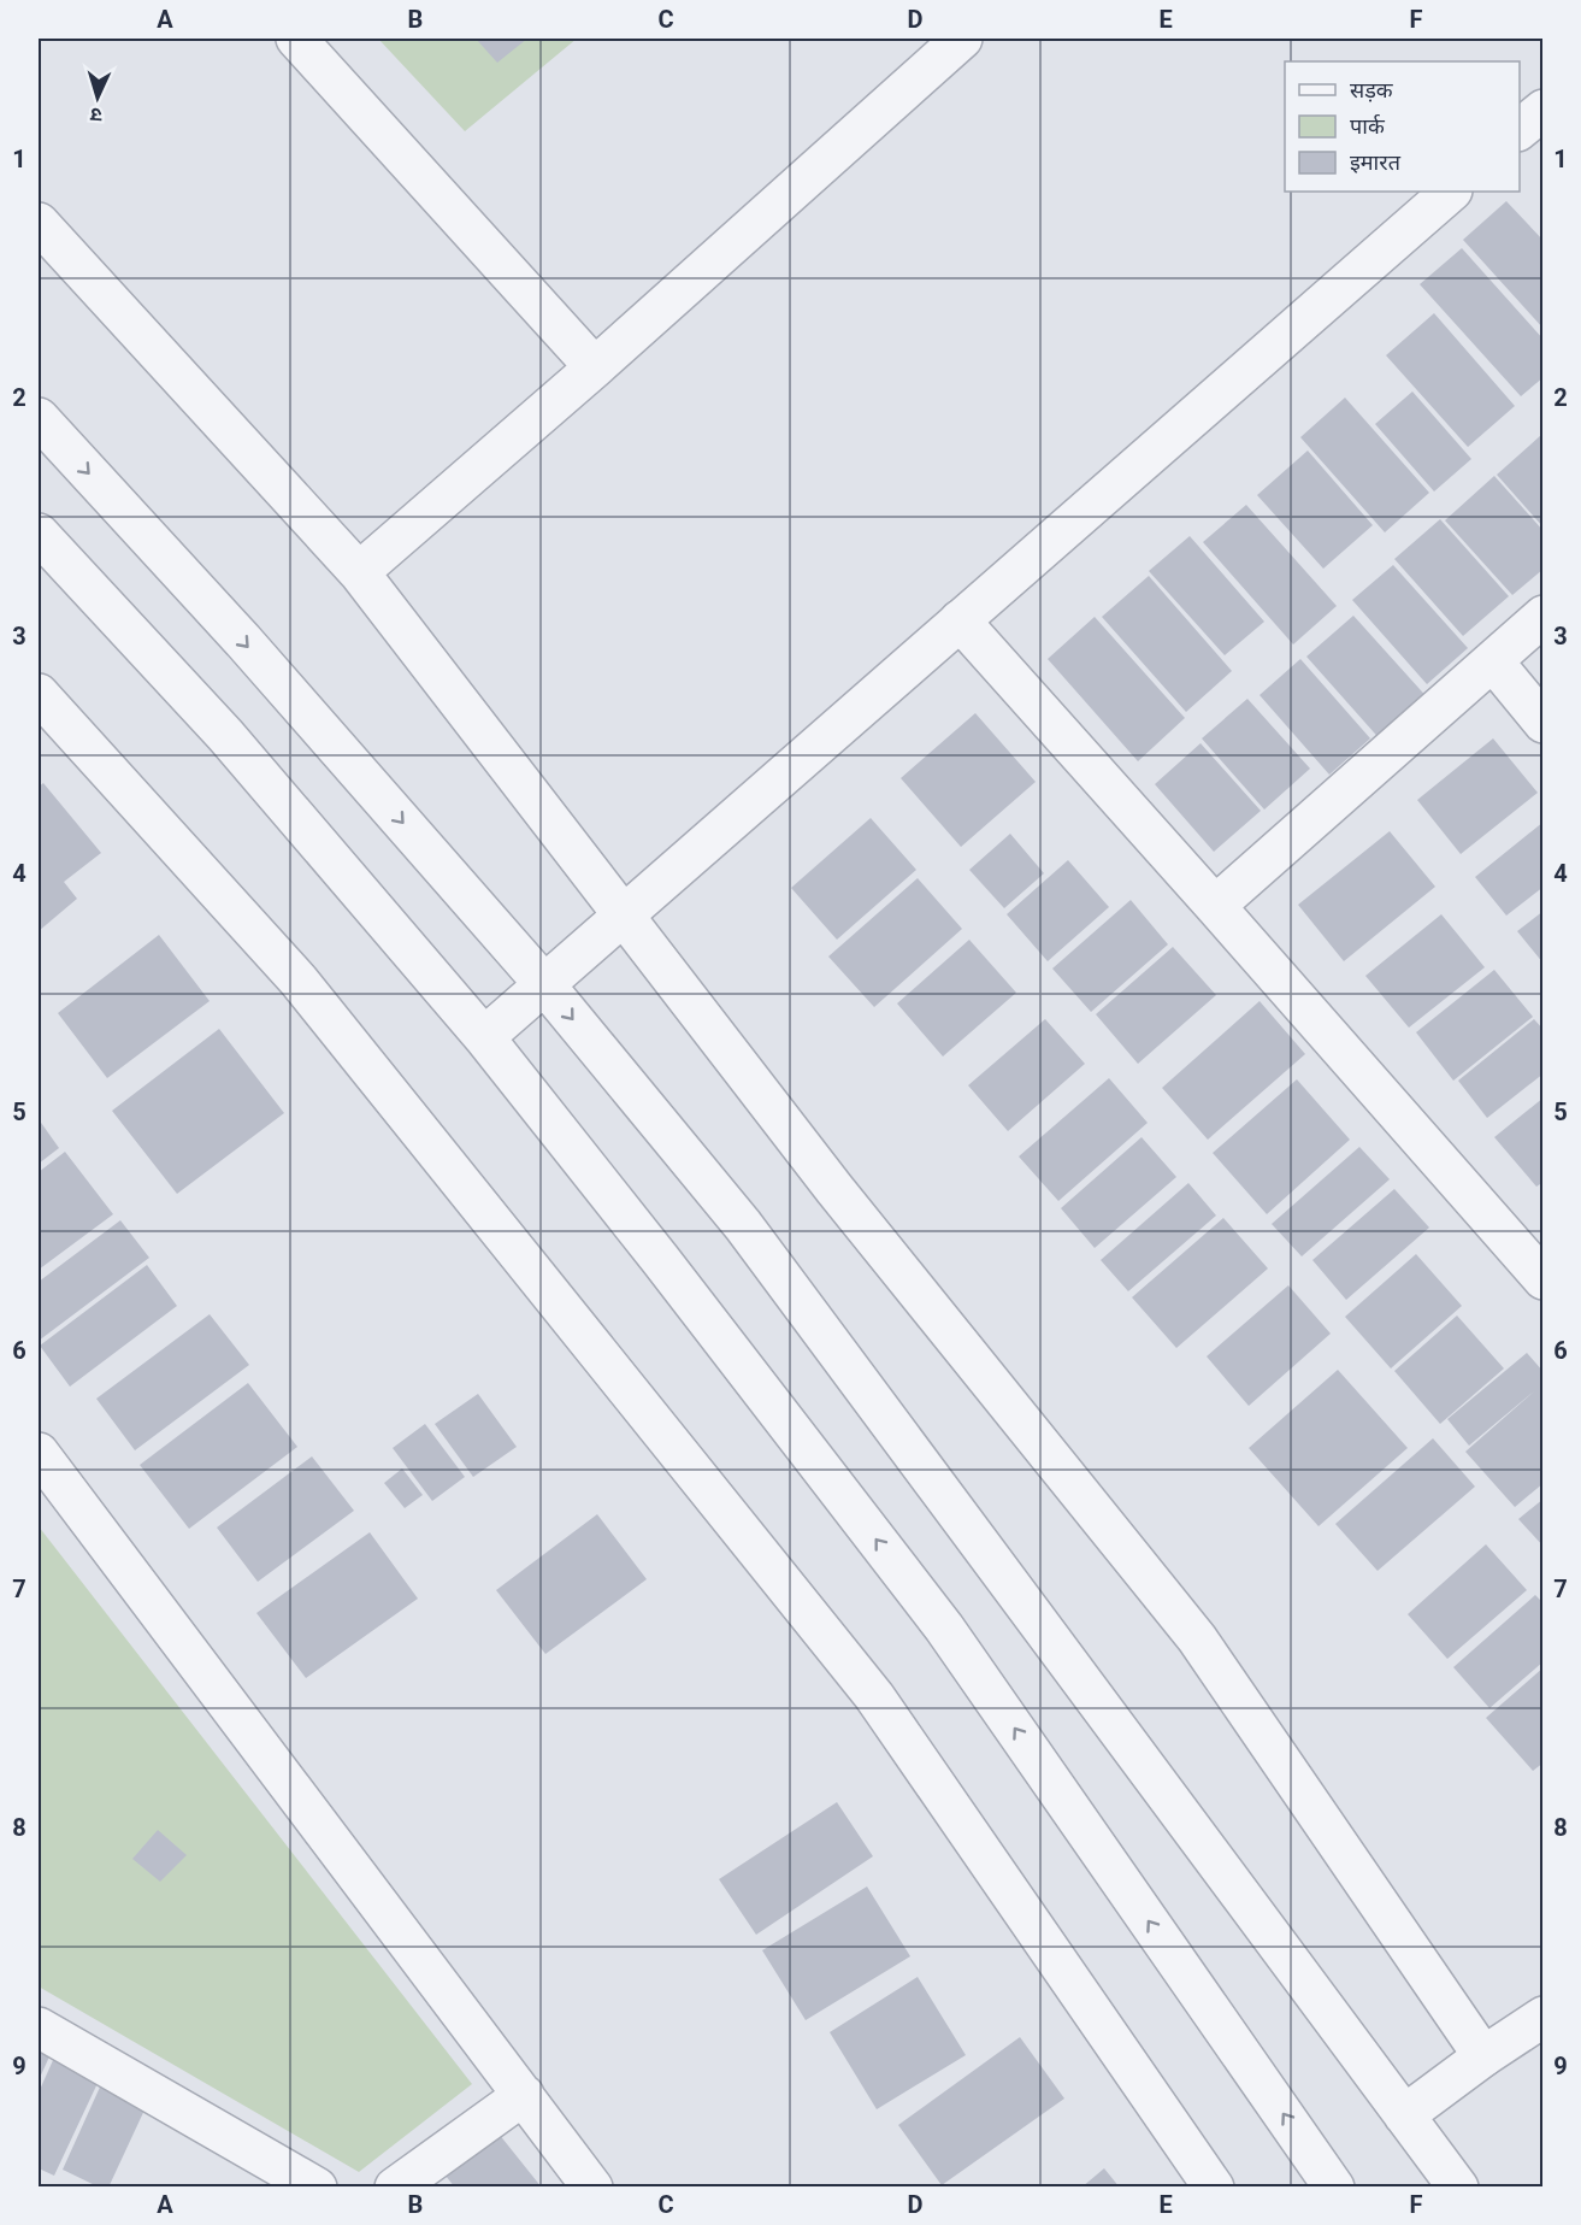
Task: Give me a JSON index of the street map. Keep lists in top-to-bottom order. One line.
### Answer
{"legend":["सड़क","पार्क","इमारत"],"north":"bottom","grid":{"columns":["A","B","C","D","E","F"],"rows":["1","2","3","4","5","6","7","8","9"]}}
